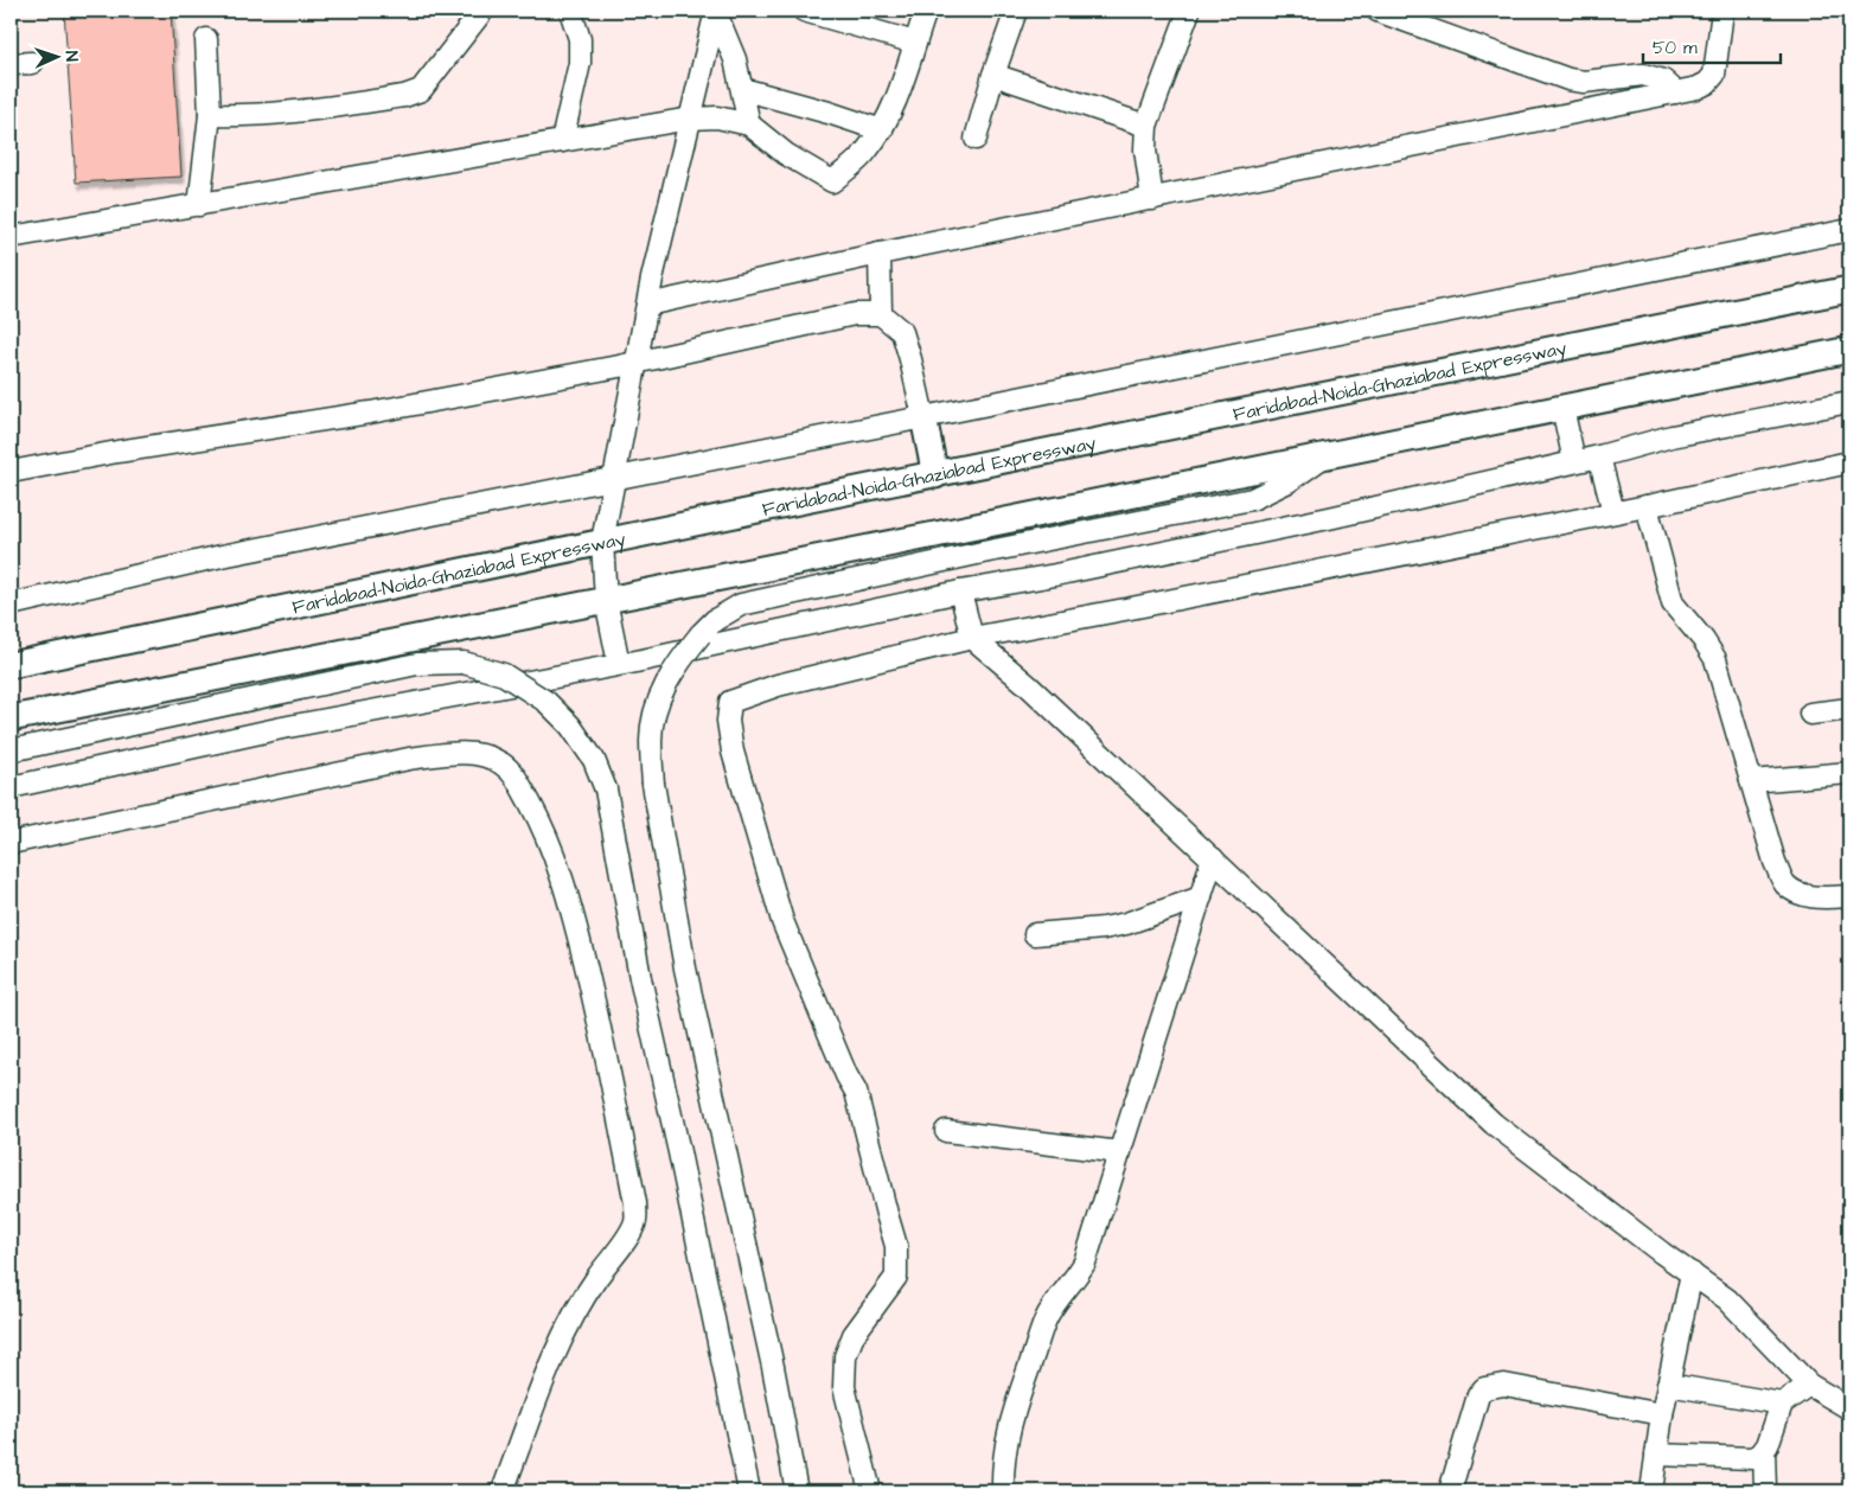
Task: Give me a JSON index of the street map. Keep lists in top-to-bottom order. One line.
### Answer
{"streets":{"main road":["Faridabad-Noida-Ghaziabad Expressway"]},"scale_bar":"50 m","north":"right"}
